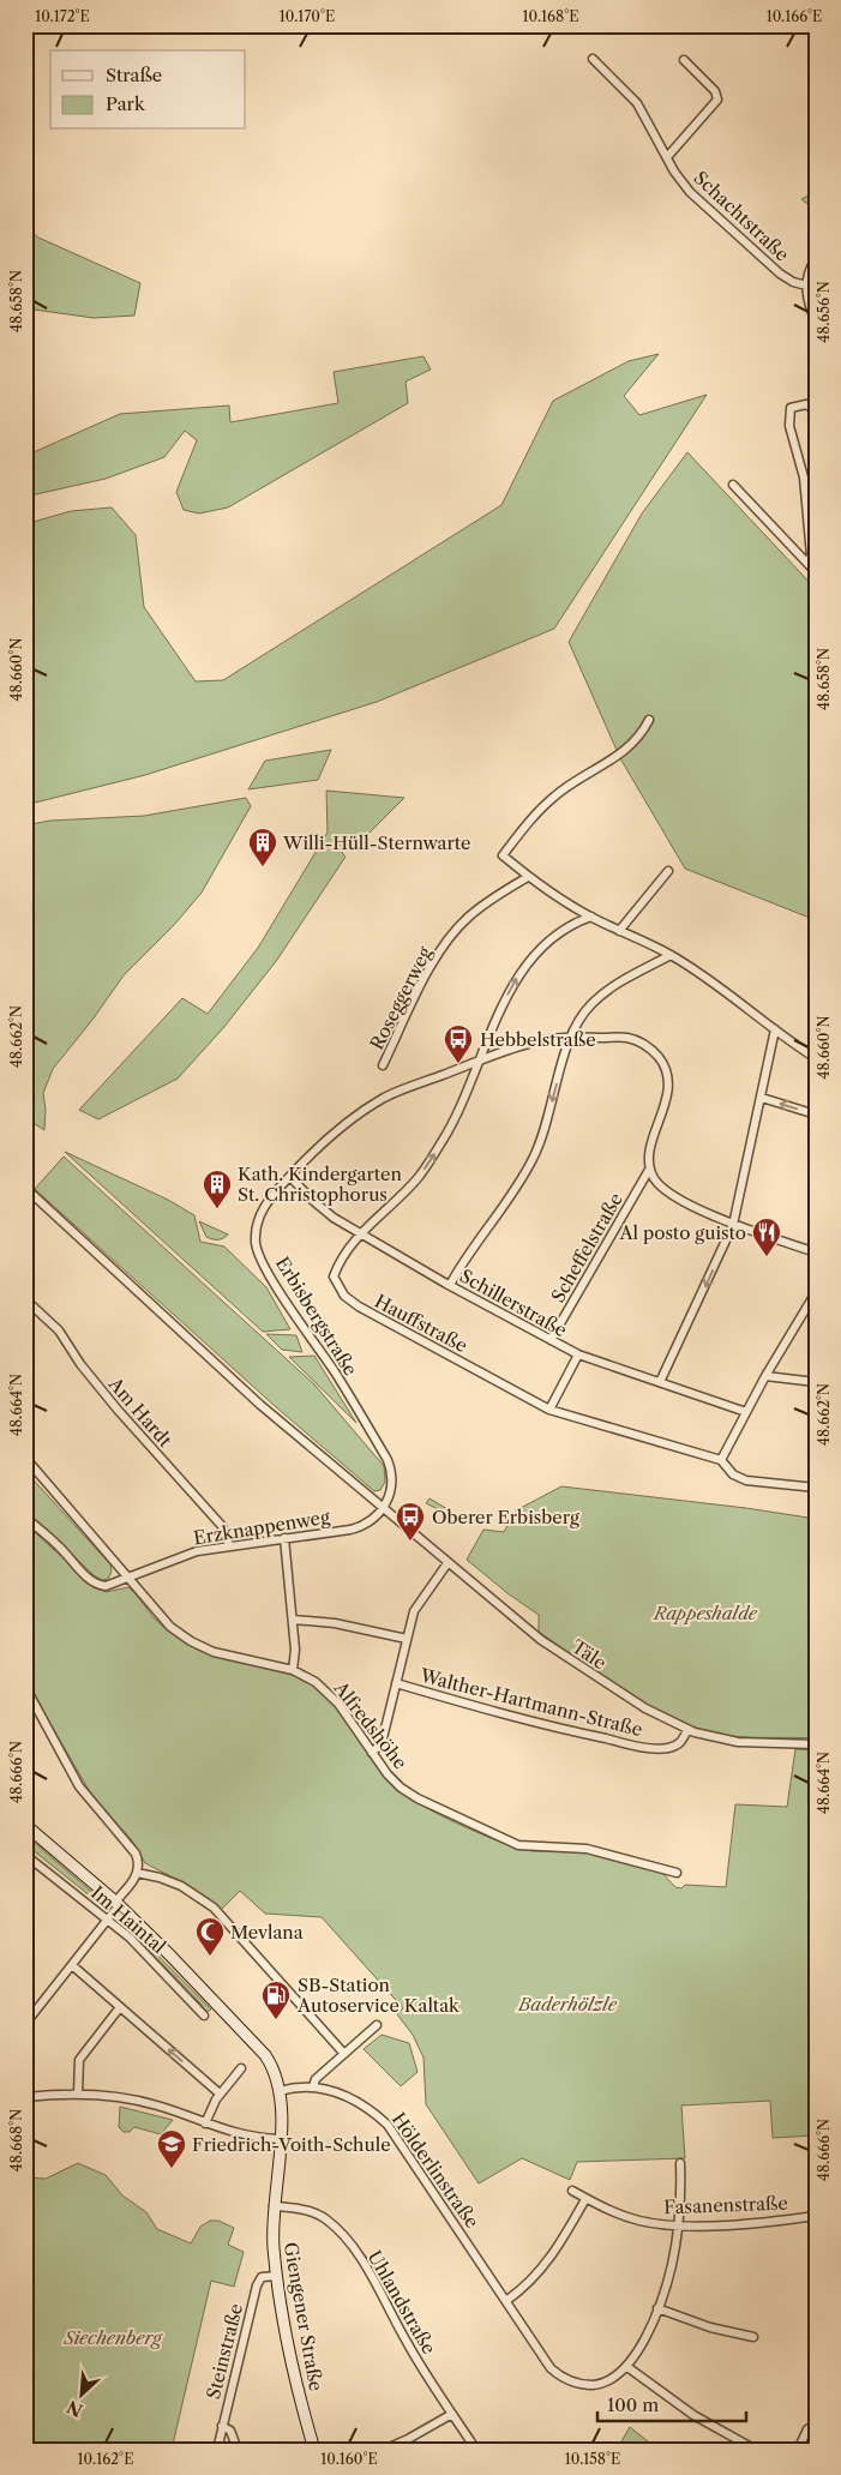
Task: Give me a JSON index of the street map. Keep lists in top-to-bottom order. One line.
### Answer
{"streets":{"main road":["Giengener Straße"],"street":["Schachtstraße","Roseggerweg","Scheffelstraße","Schillerstraße","Erbisbergstraße","Hauffstraße","Am Hardt","Erzknappenweg","Täle","Walther-Hartmann-Straße","Alfredshöhe","Im Haintal","Hölderlinstraße","Fasanenstraße","Uhlandstraße","Steinstraße"]},"crossings":[["Scheffelstraße","Schillerstraße"],["Scheffelstraße","Erbisbergstraße"],["Schillerstraße","Erbisbergstraße"],["Schillerstraße","Hauffstraße"],["Erbisbergstraße","Erzknappenweg"],["Erbisbergstraße","Täle"],["Am Hardt","Erzknappenweg"],["Erzknappenweg","Täle"],["Erzknappenweg","Alfredshöhe"],["Täle","Walther-Hartmann-Straße"],["Hölderlinstraße","Fasanenstraße"],["Hölderlinstraße","Giengener Straße"],["Uhlandstraße","Giengener Straße"],["Giengener Straße","Steinstraße"]],"parks":["Rappeshalde","Baderhölzle","Siechenberg"],"places":{"building":["Willi-Hüll-Sternwarte","Kath. Kindergarten St. Christophorus"],"bus stop":["Hebbelstraße","Oberer Erbisberg"],"restaurant":["Al posto guisto"],"mosque":["Mevlana"],"fuel station":["SB-Station Autoservice Kaltak"],"school or university":["Friedrich-Voith-Schule"]},"legend":["Straße","Park"],"scale_bar":"100 m","north":"bottom left","coordinates":["10.172°E","10.170°E","10.168°E","10.166°E","48.658°N","48.656°N","48.660°N","48.662°N","48.664°N","48.666°N","48.668°N","10.162°E","10.160°E","10.158°E"]}
